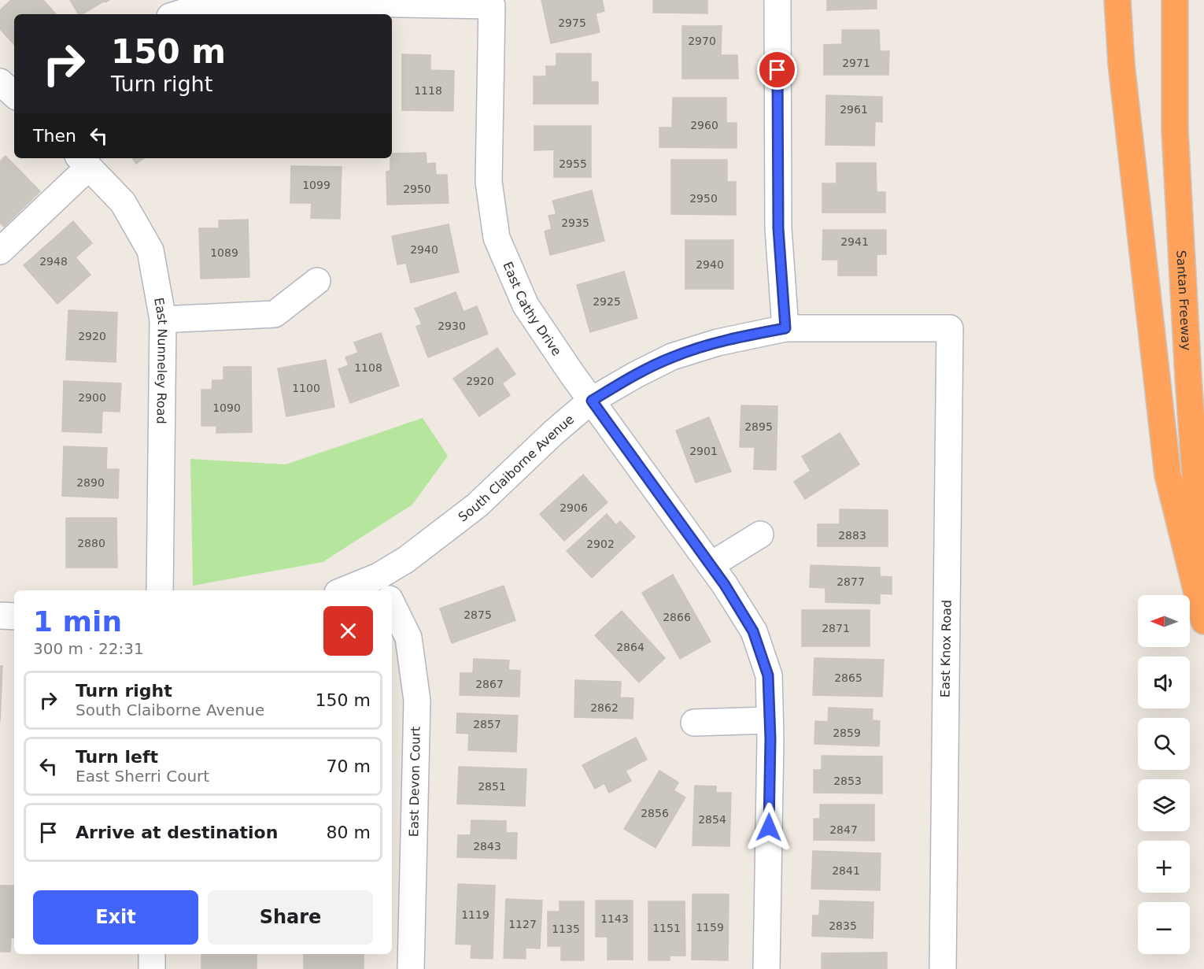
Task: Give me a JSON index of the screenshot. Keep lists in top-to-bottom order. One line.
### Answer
{"streets":{"highway":["Santan Freeway"],"street":["East Cathy Drive","East Nunneley Road","South Claiborne Avenue","East Knox Road","East Devon Court"]},"crossings":[["East Cathy Drive","South Claiborne Avenue"],["South Claiborne Avenue","East Knox Road"]],"house_numbers":["2975","2970","2971","1118","2961","2960","2955","1099","2950","2950","2935","2941","2940","1089","2948","2940","2925","2930","2920","1108","2920","1100","2900","1090","2895","2901","2890","2906","2883","2880","2902","2877","2875","2866","2871","2864","2865","2867","2862","2857","2859","2853","2851","2856","2854","2847","2843","2841","1119","1143","1127","2835","1159","1151","1135"],"north":"left","page":{"turn":["150 m","Turn right"],"then":"Then","heading":["1 min","300 m · 22:31"],"map_buttons":["+","−"],"list":[{"name":"Turn right","note":"South Claiborne Avenue","value":"150 m"},{"name":"Turn left","note":"East Sherri Court","value":"70 m"},{"name":"Arrive at destination","value":"80 m"}],"buttons":["Exit","Share"]}}
